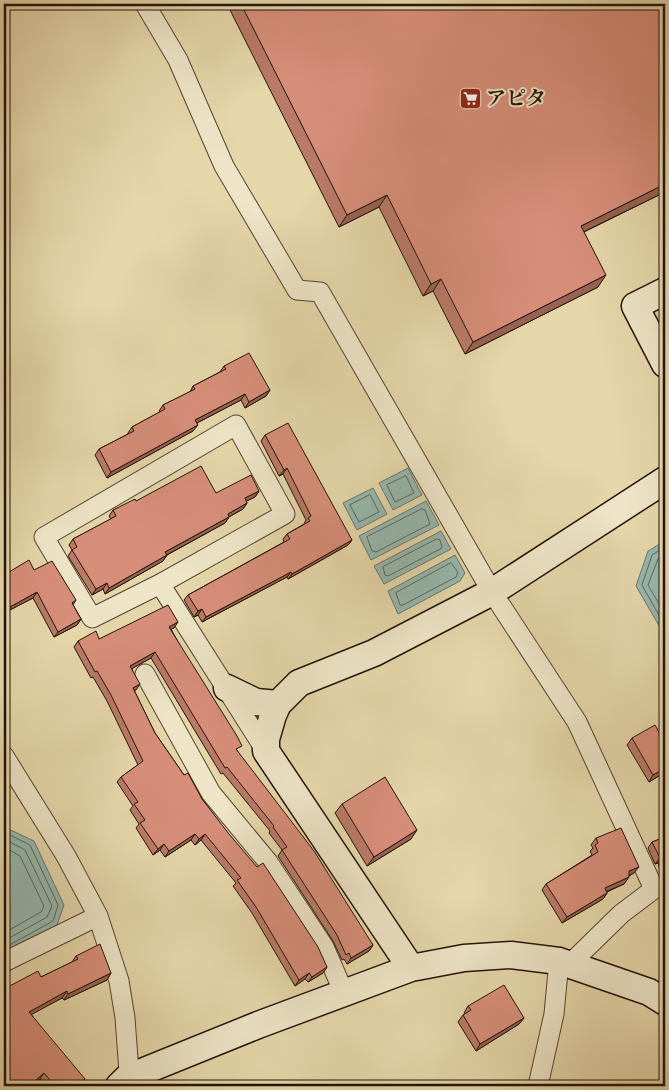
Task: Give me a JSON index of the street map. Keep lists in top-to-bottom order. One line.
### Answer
{"places":{"supermarket":["アピタ"]}}
